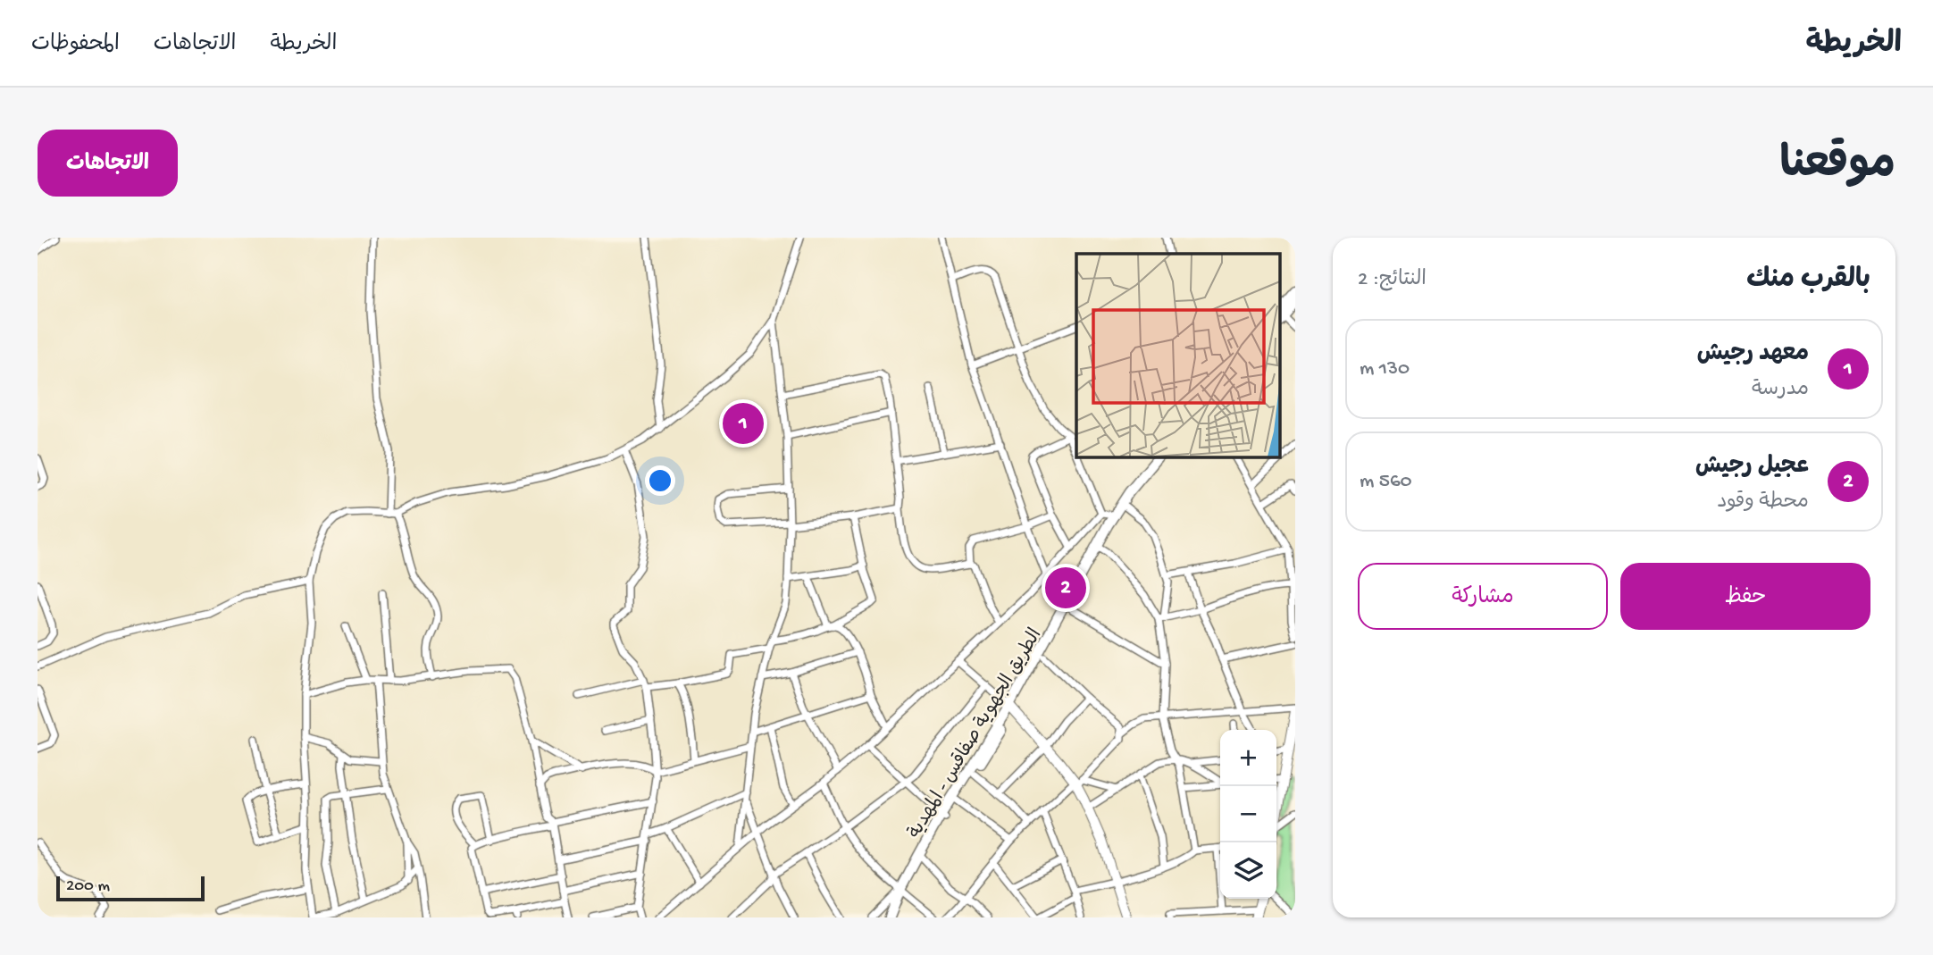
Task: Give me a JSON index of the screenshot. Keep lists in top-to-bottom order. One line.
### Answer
{"streets":{"main road":["الطريق الجهوية صفاقس - المهدية"]},"scale_bar":"200 m","page":{"header":"الخريطة","nav":["الخريطة","الاتجاهات","المحفوظات"],"title":"موقعنا","buttons":["الاتجاهات",["حفظ","مشاركة"]],"heading":["بالقرب منك","النتائج: 2"],"list":[{"mark":"1","name":"معهد رجيش","note":"مدرسة","value":"130 m"},{"mark":"2","name":"عجيل رجيش","note":"محطة وقود","value":"560 m"}],"pins":["1","2"],"map_buttons":["+","−"],"scale":"200 m"}}
